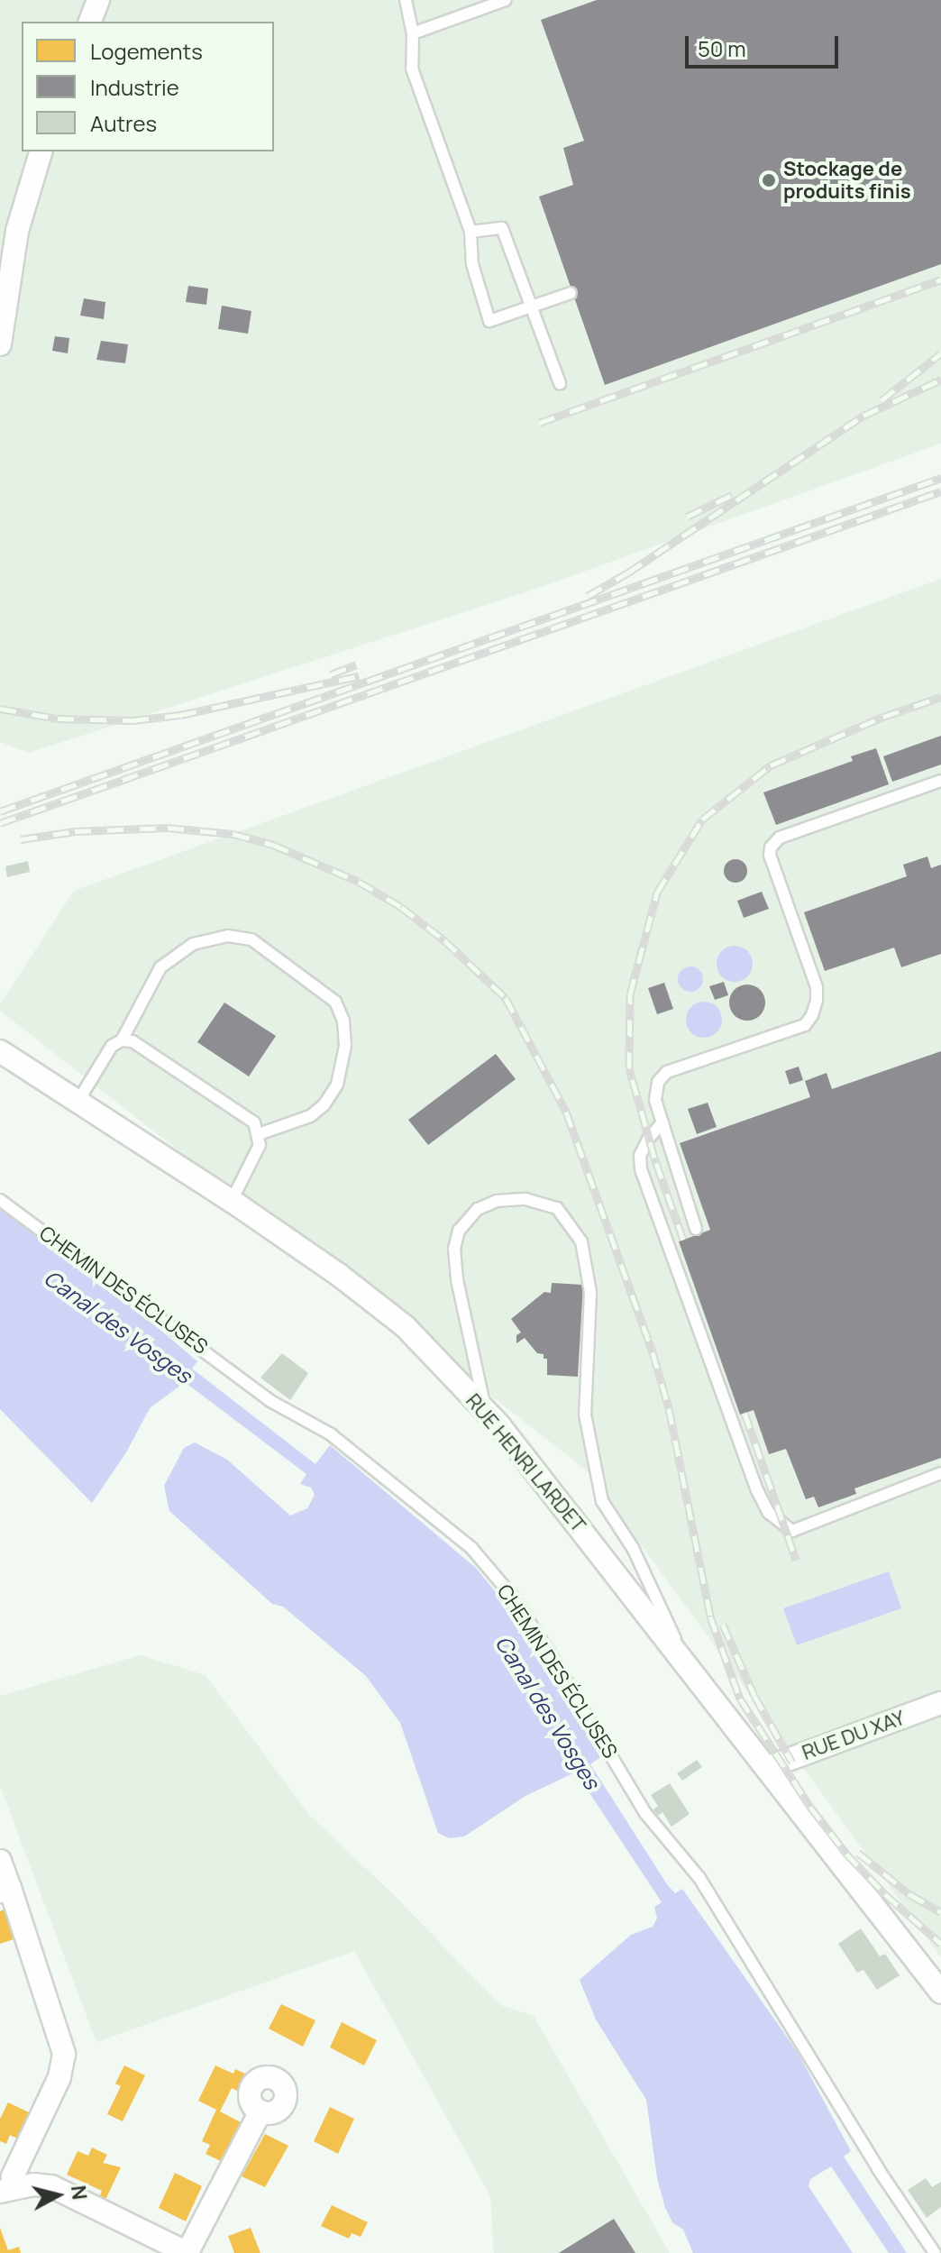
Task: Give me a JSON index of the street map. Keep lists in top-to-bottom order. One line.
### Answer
{"streets":{"street":["RUE HENRI LARDET","RUE DU XAY"],"lane":["CHEMIN DES ÉCLUSES"]},"crossings":[["RUE HENRI LARDET","RUE DU XAY"]],"water":["Canal des Vosges"],"places":["Stockage de produits finis"],"legend":["Logements","Industrie","Autres"],"scale_bar":"50 m","north":"right"}
